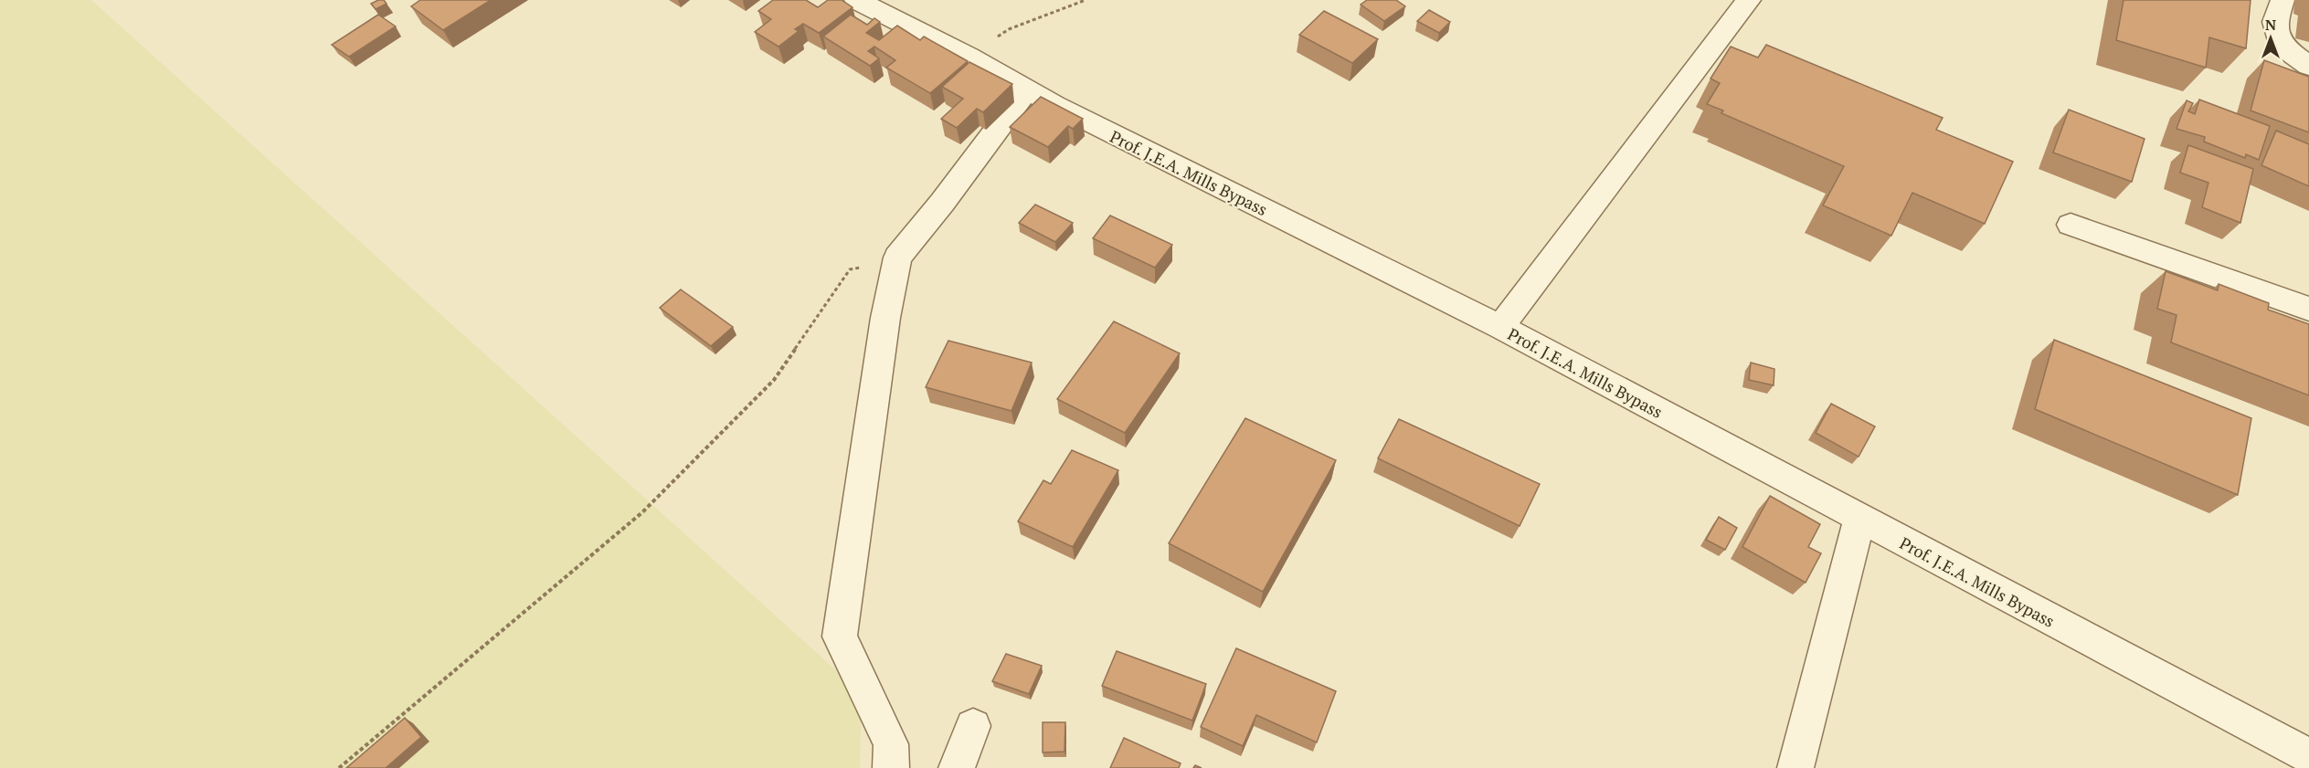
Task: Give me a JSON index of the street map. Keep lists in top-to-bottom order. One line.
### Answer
{"streets":{"street":["Prof. J.E.A. Mills Bypass"]},"north":"top"}
